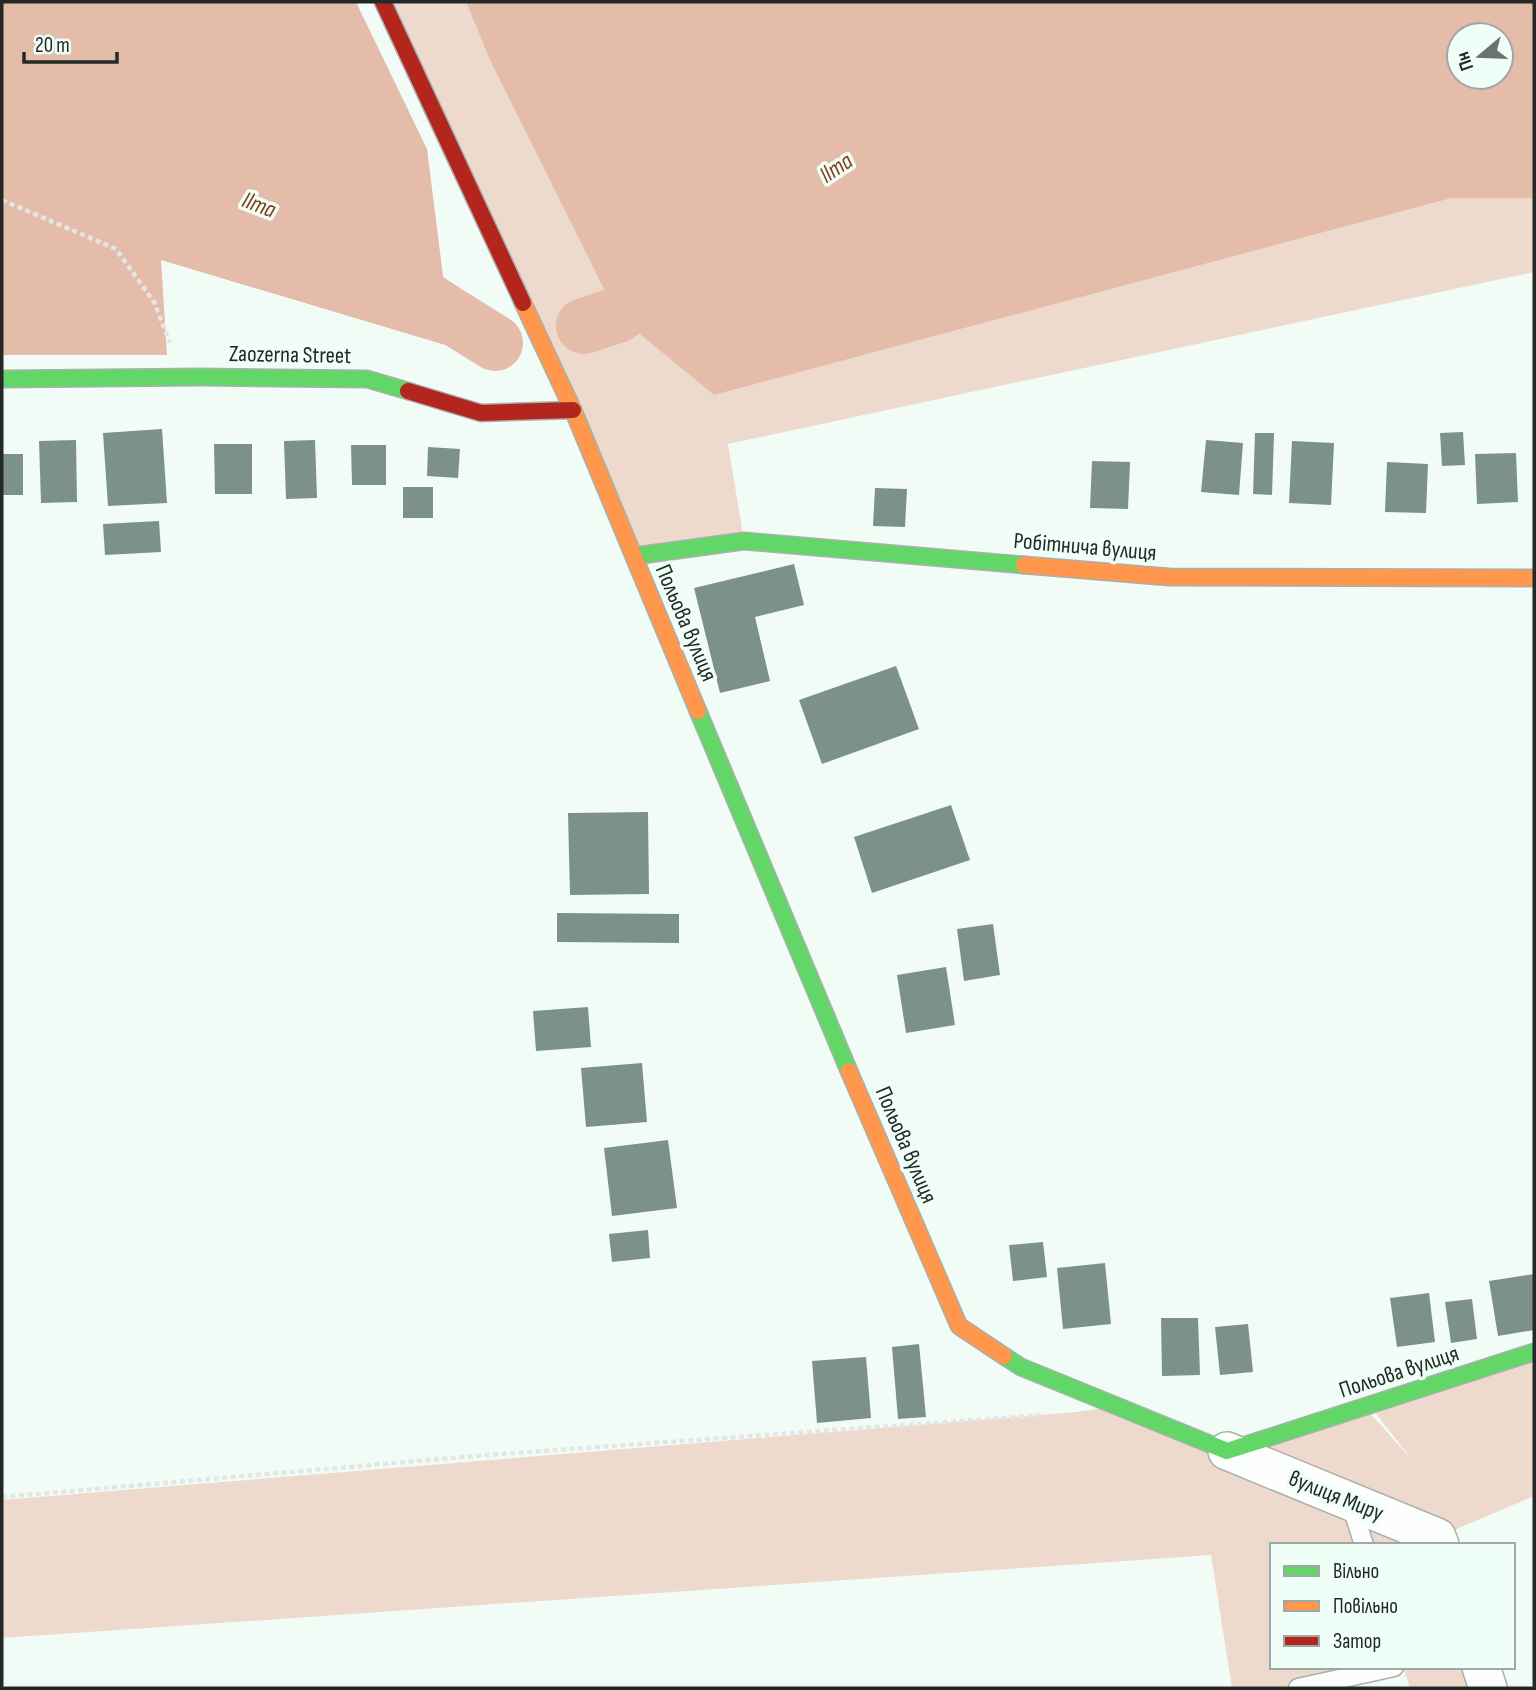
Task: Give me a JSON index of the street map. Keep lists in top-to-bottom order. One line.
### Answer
{"streets":{"street":["Zaozerna Street","Робітнича вулиця","Польова вулиця","вулиця Миру"]},"crossings":[["Zaozerna Street","Польова вулиця"],["Робітнича вулиця","Польова вулиця"],["Польова вулиця","вулиця Миру"]],"water":["Ilma"],"legend":["Вільно","Повільно","Затор"],"scale_bar":"20 m","north":"left"}
